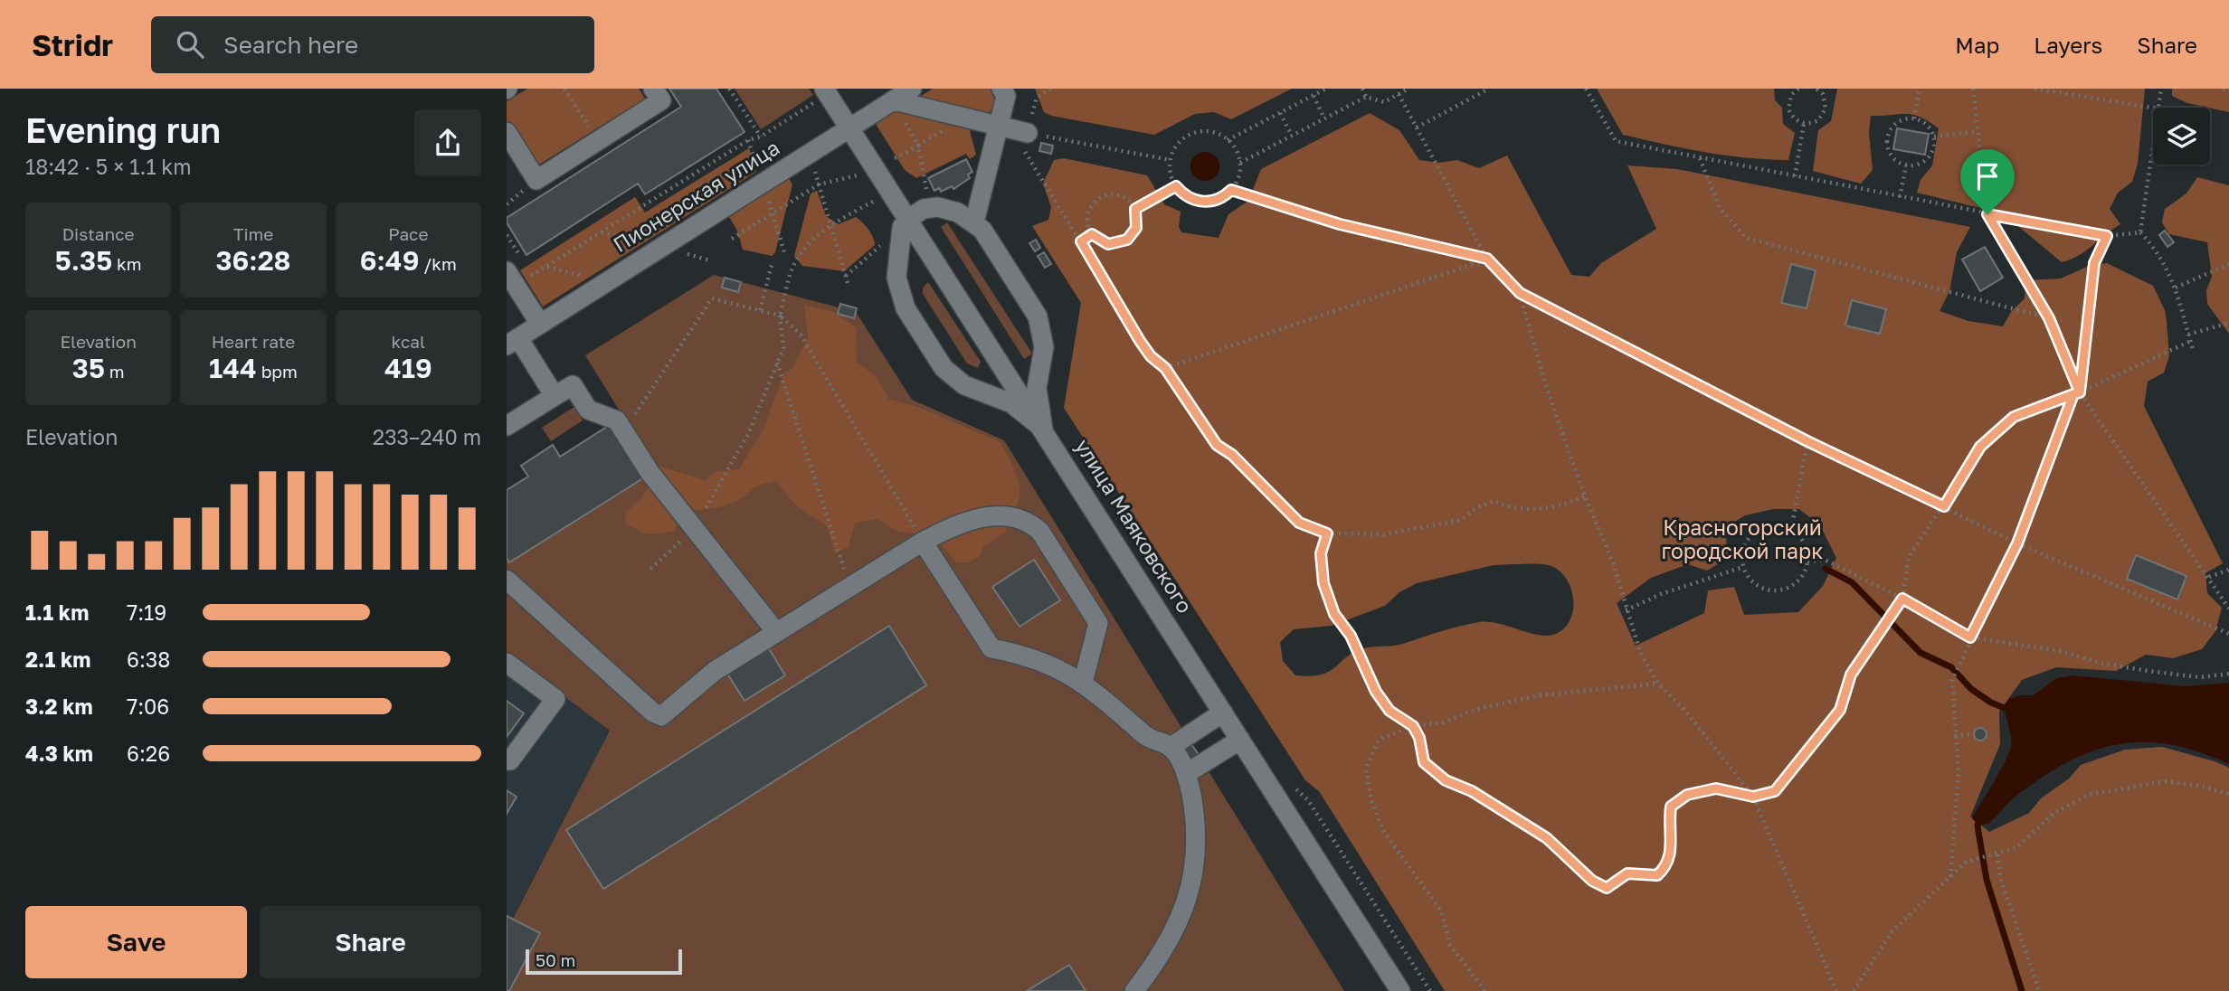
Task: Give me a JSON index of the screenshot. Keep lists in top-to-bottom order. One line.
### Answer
{"streets":{"street":["Пионерская улица","улица Маяковского"]},"crossings":[["Пионерская улица","улица Маяковского"]],"parks":["Красногорский городской парк"],"scale_bar":"50 m","page":{"header":"Stridr","search":"Search here","nav":["Map","Layers","Share"],"heading":["Evening run","18:42 · 5 × 1.1 km"],"stats":[["Distance","5.35 km"],["Time","36:28"],["Pace","6:49 /km"],["Elevation","35 m"],["Heart rate","144 bpm"],["kcal","419"]],"chart":["Elevation","233–240 m"],"list":[{"name":"1.1 km","note":"7:19"},{"name":"2.1 km","note":"6:38"},{"name":"3.2 km","note":"7:06"},{"name":"4.3 km","note":"6:26"}],"buttons":["Save","Share"],"scale":"50 m"}}
